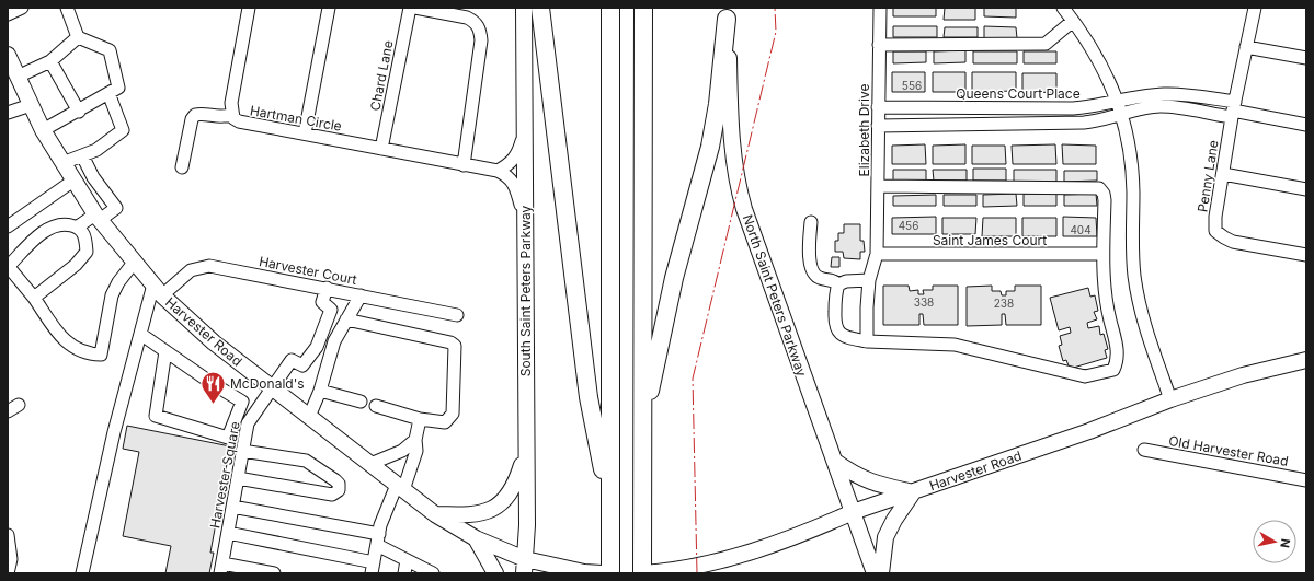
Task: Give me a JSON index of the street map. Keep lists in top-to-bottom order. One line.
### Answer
{"streets":{"main road":["South Saint Peters Parkway","North Saint Peters Parkway","Harvester Road"],"street":["Chard Lane","Queens Court Place","Hartman Circle","Elizabeth Drive","Penny Lane","Saint James Court","Harvester Court","Old Harvester Road","Harvester Square"]},"crossings":[["Chard Lane","Hartman Circle"],["Queens Court Place","Elizabeth Drive"],["Queens Court Place","Penny Lane"],["Hartman Circle","South Saint Peters Parkway"],["Elizabeth Drive","Saint James Court"],["Harvester Court","Harvester Road"],["Harvester Court","Harvester Square"],["South Saint Peters Parkway","Harvester Road"],["North Saint Peters Parkway","Harvester Road"],["Harvester Road","Harvester Square"]],"places":{"restaurant":["McDonald's"]},"house_numbers":["556","456","404","338","238"],"north":"right"}
